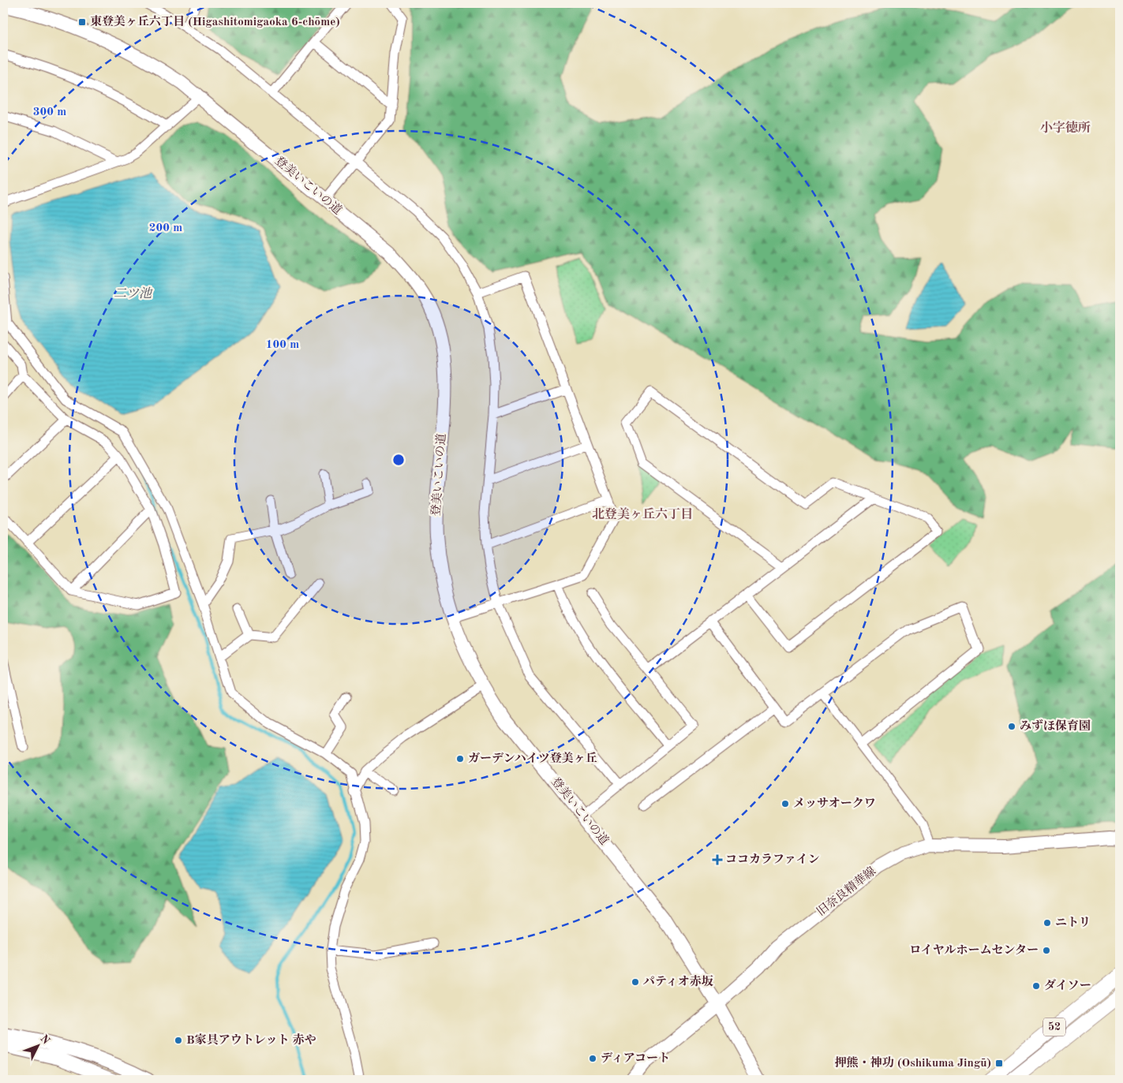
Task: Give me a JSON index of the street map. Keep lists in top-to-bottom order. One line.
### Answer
{"streets":{"main road":["52"],"street":["登美いこいの道","旧奈良精華線"]},"crossings":[["登美いこいの道","旧奈良精華線"]],"districts":["小字徳所","北登美ヶ丘六丁目"],"water":["二ツ池"],"places":{"transit":["東登美ヶ丘六丁目 (Higashitomigaoka 6-chōme)","押熊・神功 (Oshikuma Jingū)"],"other":["みずほ保育園","ガーデンハイツ登美ヶ丘","メッサオークワ","ニトリ","ロイヤルホームセンター","パティオ赤坂","ダイソー","B家具アウトレット 赤や","ディアコート"],"health":["ココカラファイン"]},"north":"top right","rings":["300 m","200 m","100 m"]}
